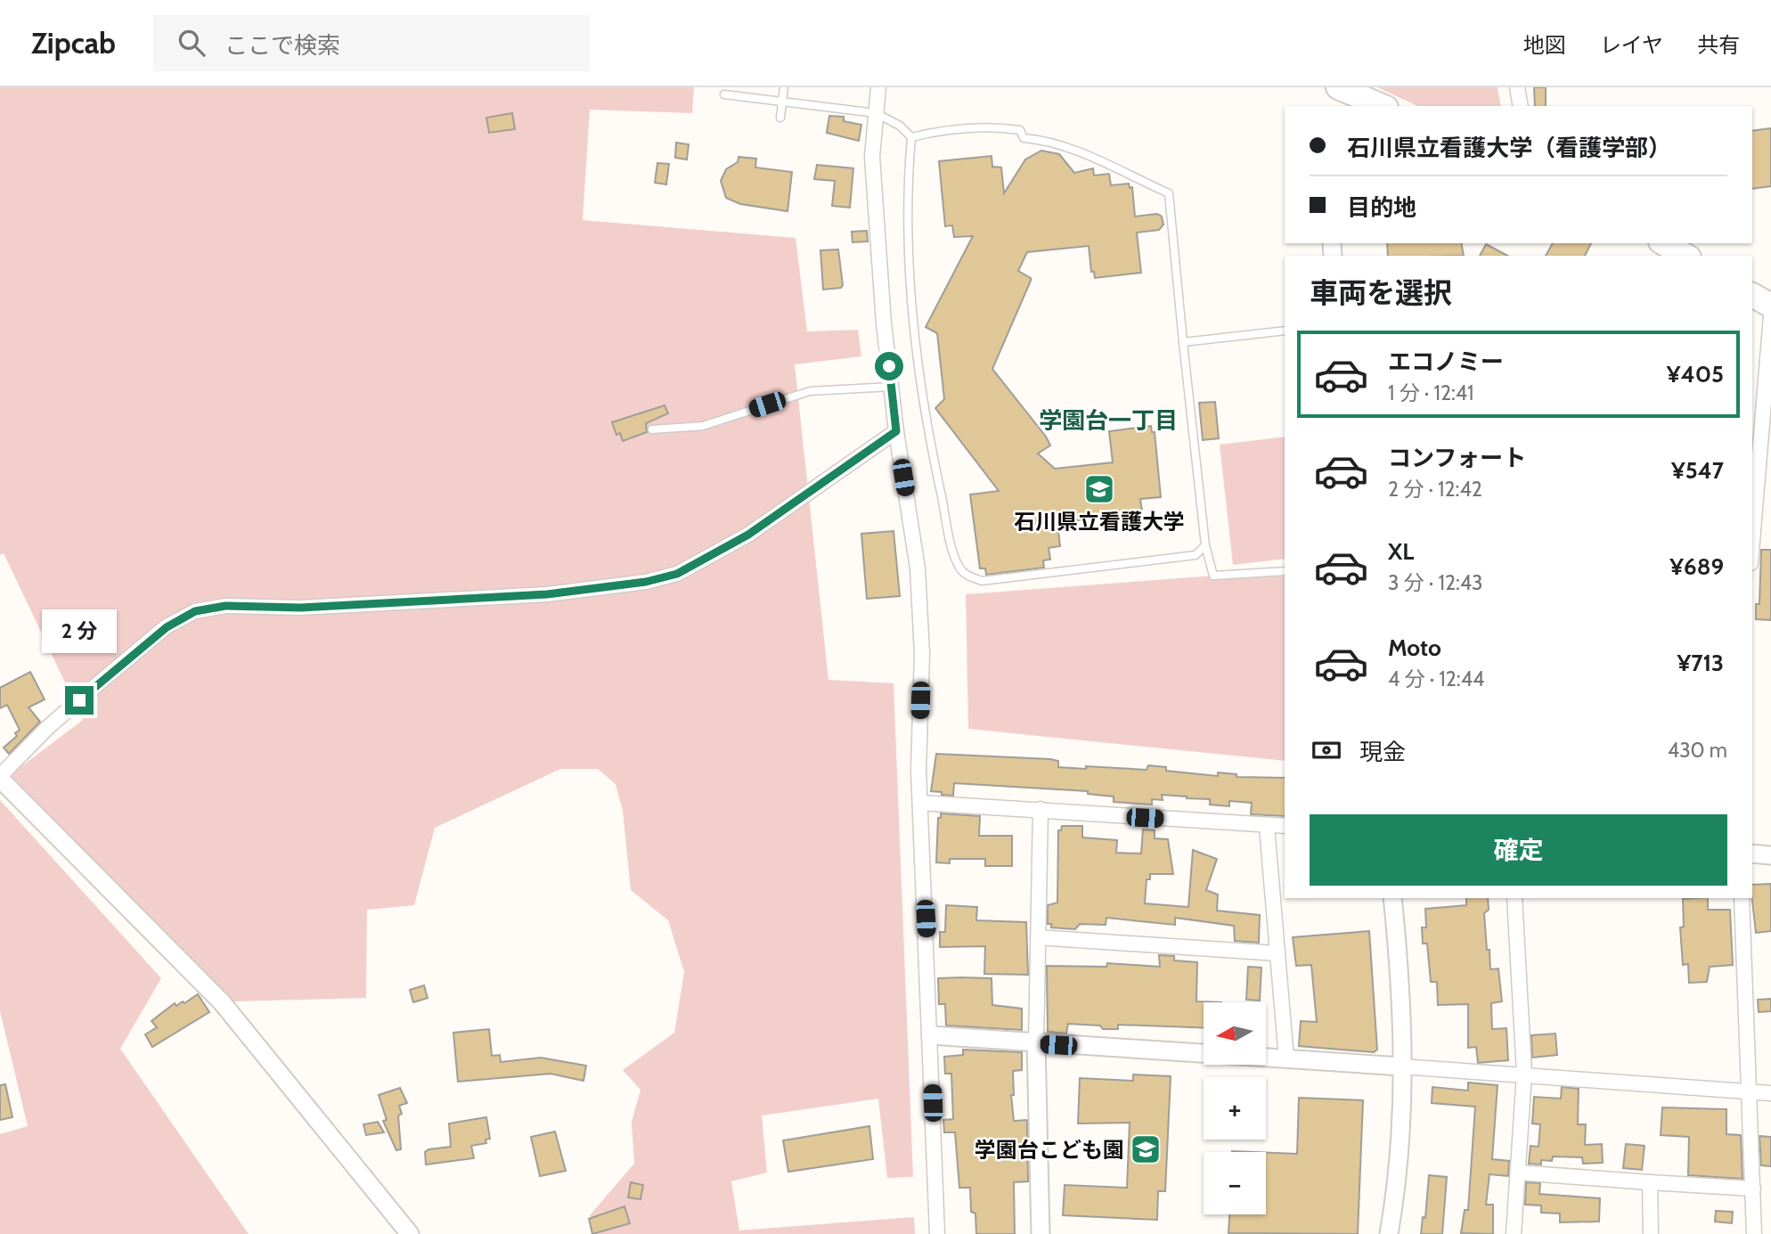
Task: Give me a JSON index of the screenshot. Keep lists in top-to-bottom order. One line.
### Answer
{"districts":["学園台一丁目"],"places":{"school or university":["石川県立看護大学","学園台こども園"]},"north":"left","page":{"header":"Zipcab","search":"ここで検索","nav":["地図","レイヤ","共有"],"banner":["石川県立看護大学（看護学部）","目的地"],"heading":"車両を選択","list":[{"name":"エコノミー","note":"1 分 · 12:41","value":"¥405"},{"name":"コンフォート","note":"2 分 · 12:42","value":"¥547"},{"name":"XL","note":"3 分 · 12:43","value":"¥689"},{"name":"Moto","note":"4 分 · 12:44","value":"¥713"}],"bubble":"2 分","pay":["現金","430 m"],"buttons":"確定","map_buttons":["+","−"]}}
